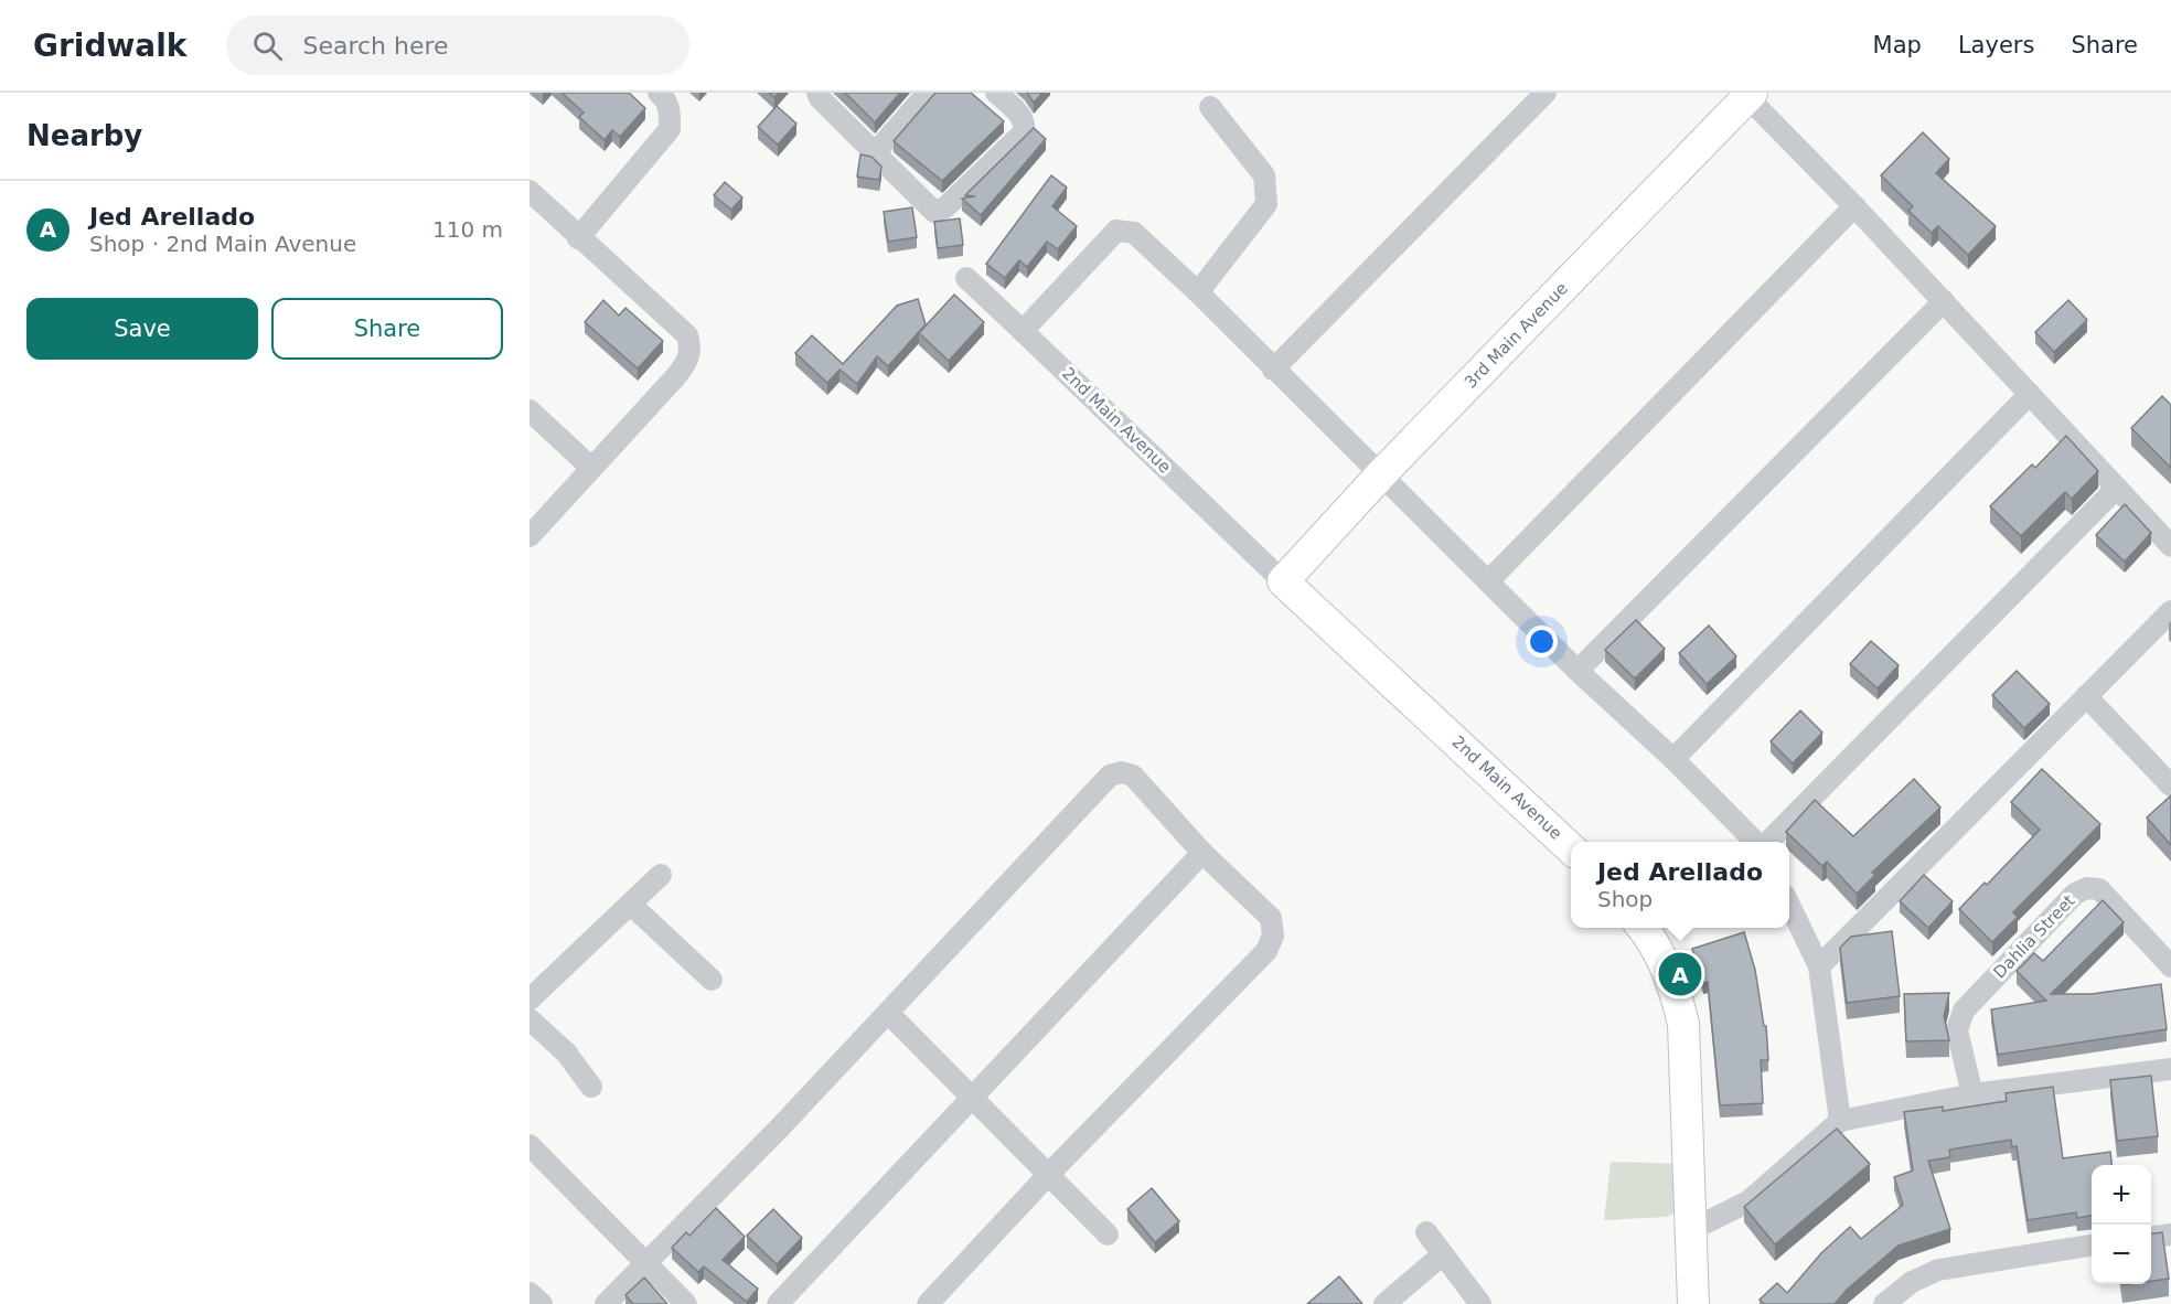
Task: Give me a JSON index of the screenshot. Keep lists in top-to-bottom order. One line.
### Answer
{"streets":{"street":["3rd Main Avenue","2nd Main Avenue","Dahlia Street"]},"crossings":[["3rd Main Avenue","2nd Main Avenue"]],"page":{"header":"Gridwalk","search":"Search here","nav":["Map","Layers","Share"],"heading":"Nearby","list":[{"mark":"A","name":"Jed Arellado","note":"Shop · 2nd Main Avenue","value":"110 m"}],"buttons":["Save","Share"],"popup":["Jed Arellado","Shop"],"pins":"A","map_buttons":["+","−"]}}
